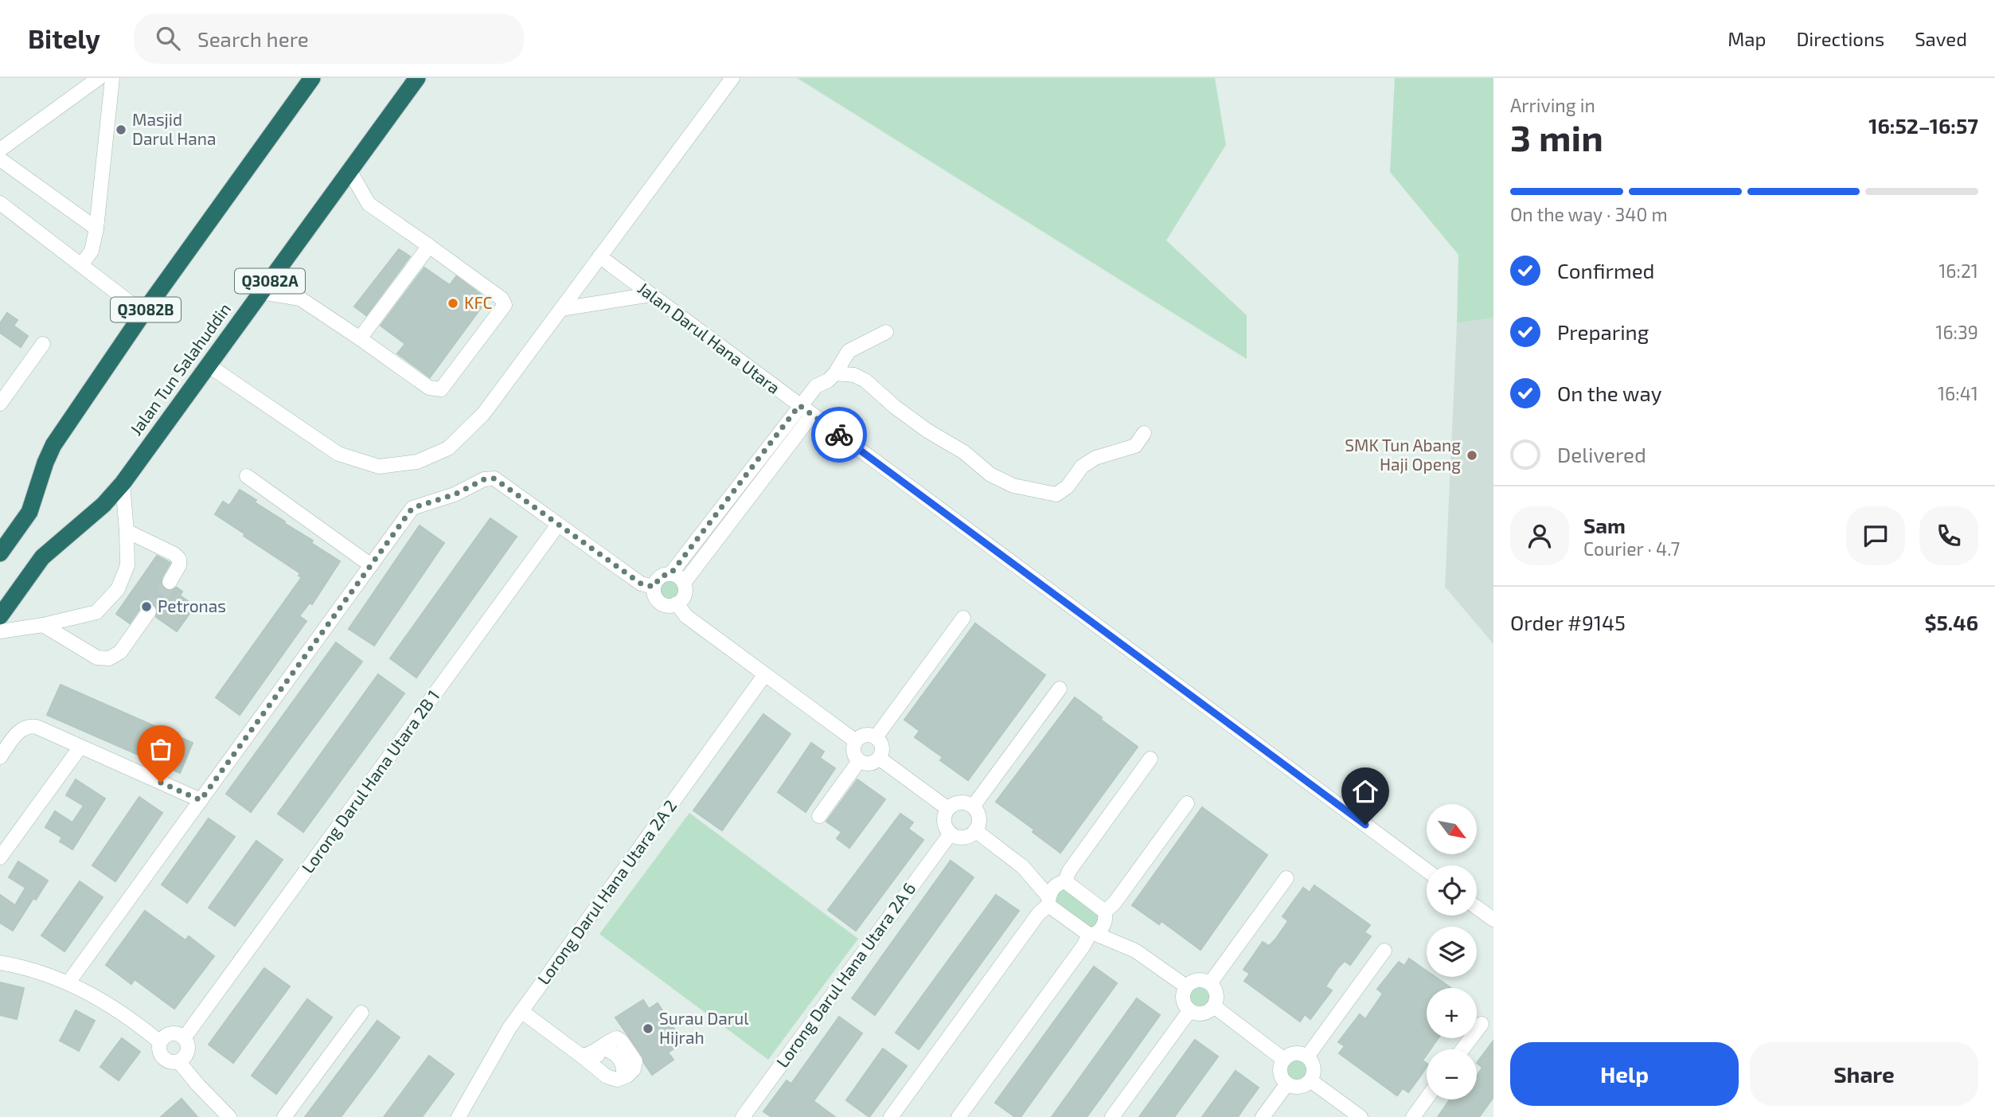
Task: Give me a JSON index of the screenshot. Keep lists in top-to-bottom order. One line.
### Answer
{"streets":{"highway":["Q3082A","Q3082B","Jalan Tun Salahuddin"],"street":["Jalan Darul Hana Utara","Lorong Darul Hana Utara 2B 1","Lorong Darul Hana Utara 2A 2","Lorong Darul Hana Utara 2A 6"]},"places":["Masjid Darul Hana","KFC","SMK Tun Abang Haji Openg","Petronas","Surau Darul Hijrah"],"north":"bottom right","page":{"header":"Bitely","search":"Search here","nav":["Map","Directions","Saved"],"heading":["3 min","Arriving in","16:52–16:57"],"panel":["Sam","Courier · 4.7","Order #9145","$5.46"],"bar":"On the way · 340 m","list":[["Confirmed","16:21"],["Preparing","16:39"],["On the way","16:41"],"Delivered"],"map_buttons":["+","−"],"buttons":["Help","Share"]}}
